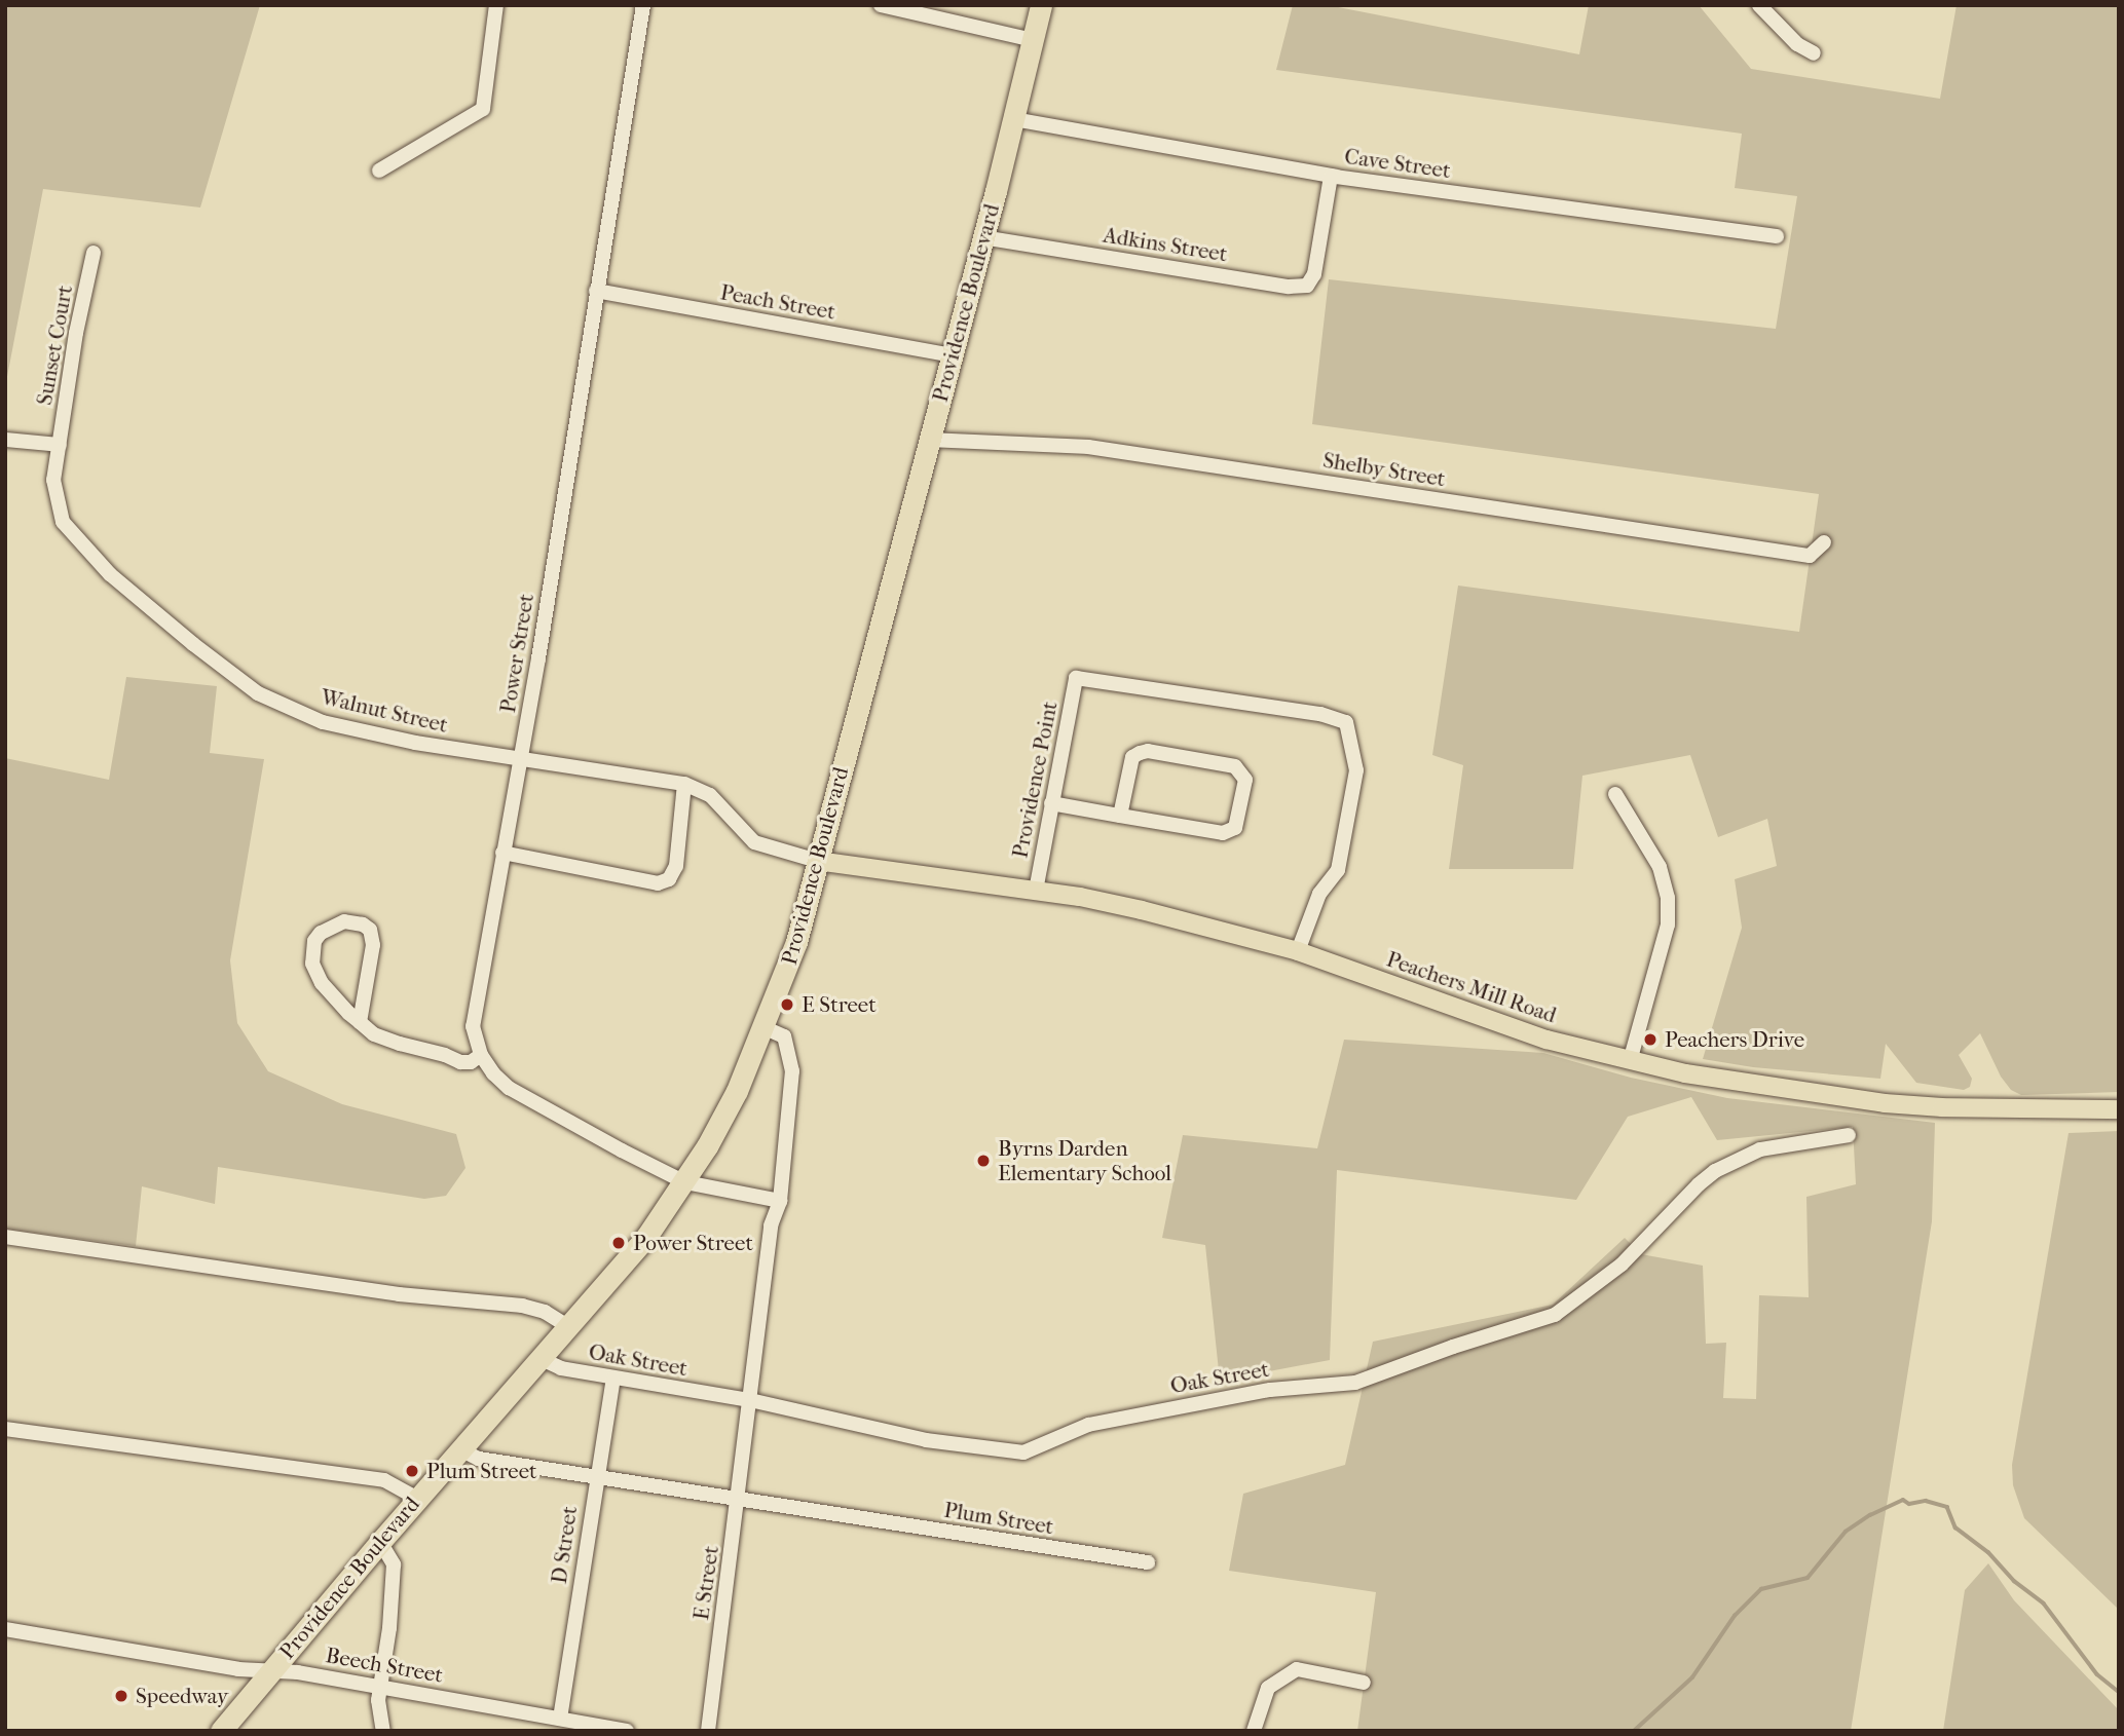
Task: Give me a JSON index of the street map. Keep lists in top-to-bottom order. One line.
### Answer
{"streets":{"highway":["Providence Boulevard"],"main road":["Peachers Mill Road"],"street":["Cave Street","Adkins Street","Peach Street","Sunset Court","Shelby Street","Power Street","Walnut Street","Providence Point","Oak Street","Plum Street","D Street","E Street","Beech Street"]},"crossings":[["Cave Street","Adkins Street"],["Cave Street","Providence Boulevard"],["Adkins Street","Providence Boulevard"],["Peach Street","Providence Boulevard"],["Peach Street","Power Street"],["Providence Boulevard","Shelby Street"],["Providence Boulevard","Power Street"],["Providence Boulevard","Walnut Street"],["Providence Boulevard","Peachers Mill Road"],["Providence Boulevard","Oak Street"],["Providence Boulevard","Plum Street"],["Providence Boulevard","E Street"],["Providence Boulevard","Beech Street"],["Sunset Court","Walnut Street"],["Power Street","Walnut Street"],["Power Street","E Street"],["Walnut Street","Peachers Mill Road"],["Providence Point","Peachers Mill Road"],["Oak Street","D Street"],["Oak Street","E Street"],["Plum Street","D Street"],["Plum Street","E Street"],["D Street","Beech Street"]],"places":["E Street","Peachers Drive","Byrns Darden Elementary School","Power Street","Plum Street","Speedway"]}
